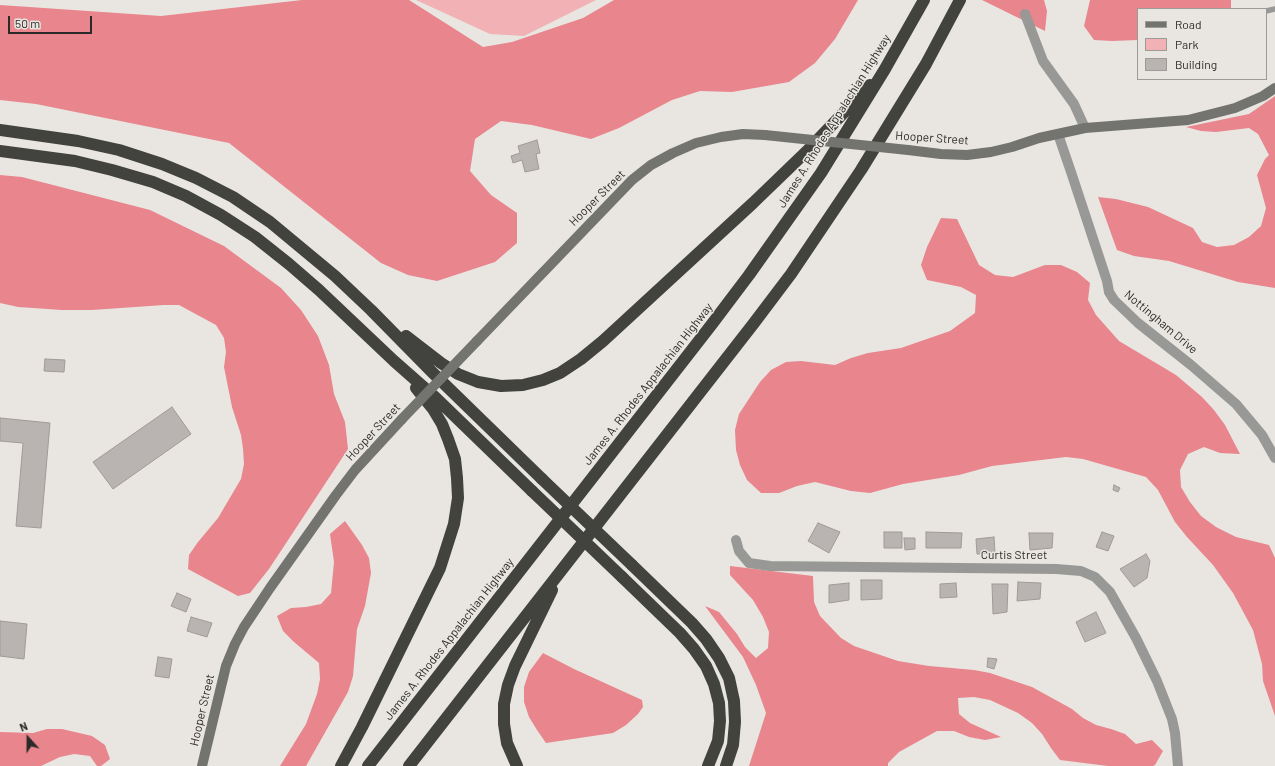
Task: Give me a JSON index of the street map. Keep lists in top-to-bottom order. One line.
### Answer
{"streets":{"highway":["James A. Rhodes Appalachian Highway"],"street":["Hooper Street","Nottingham Drive","Curtis Street"]},"crossings":[["Hooper Street","Nottingham Drive"]],"legend":["Road","Park","Building"],"scale_bar":"50 m","north":"top"}
